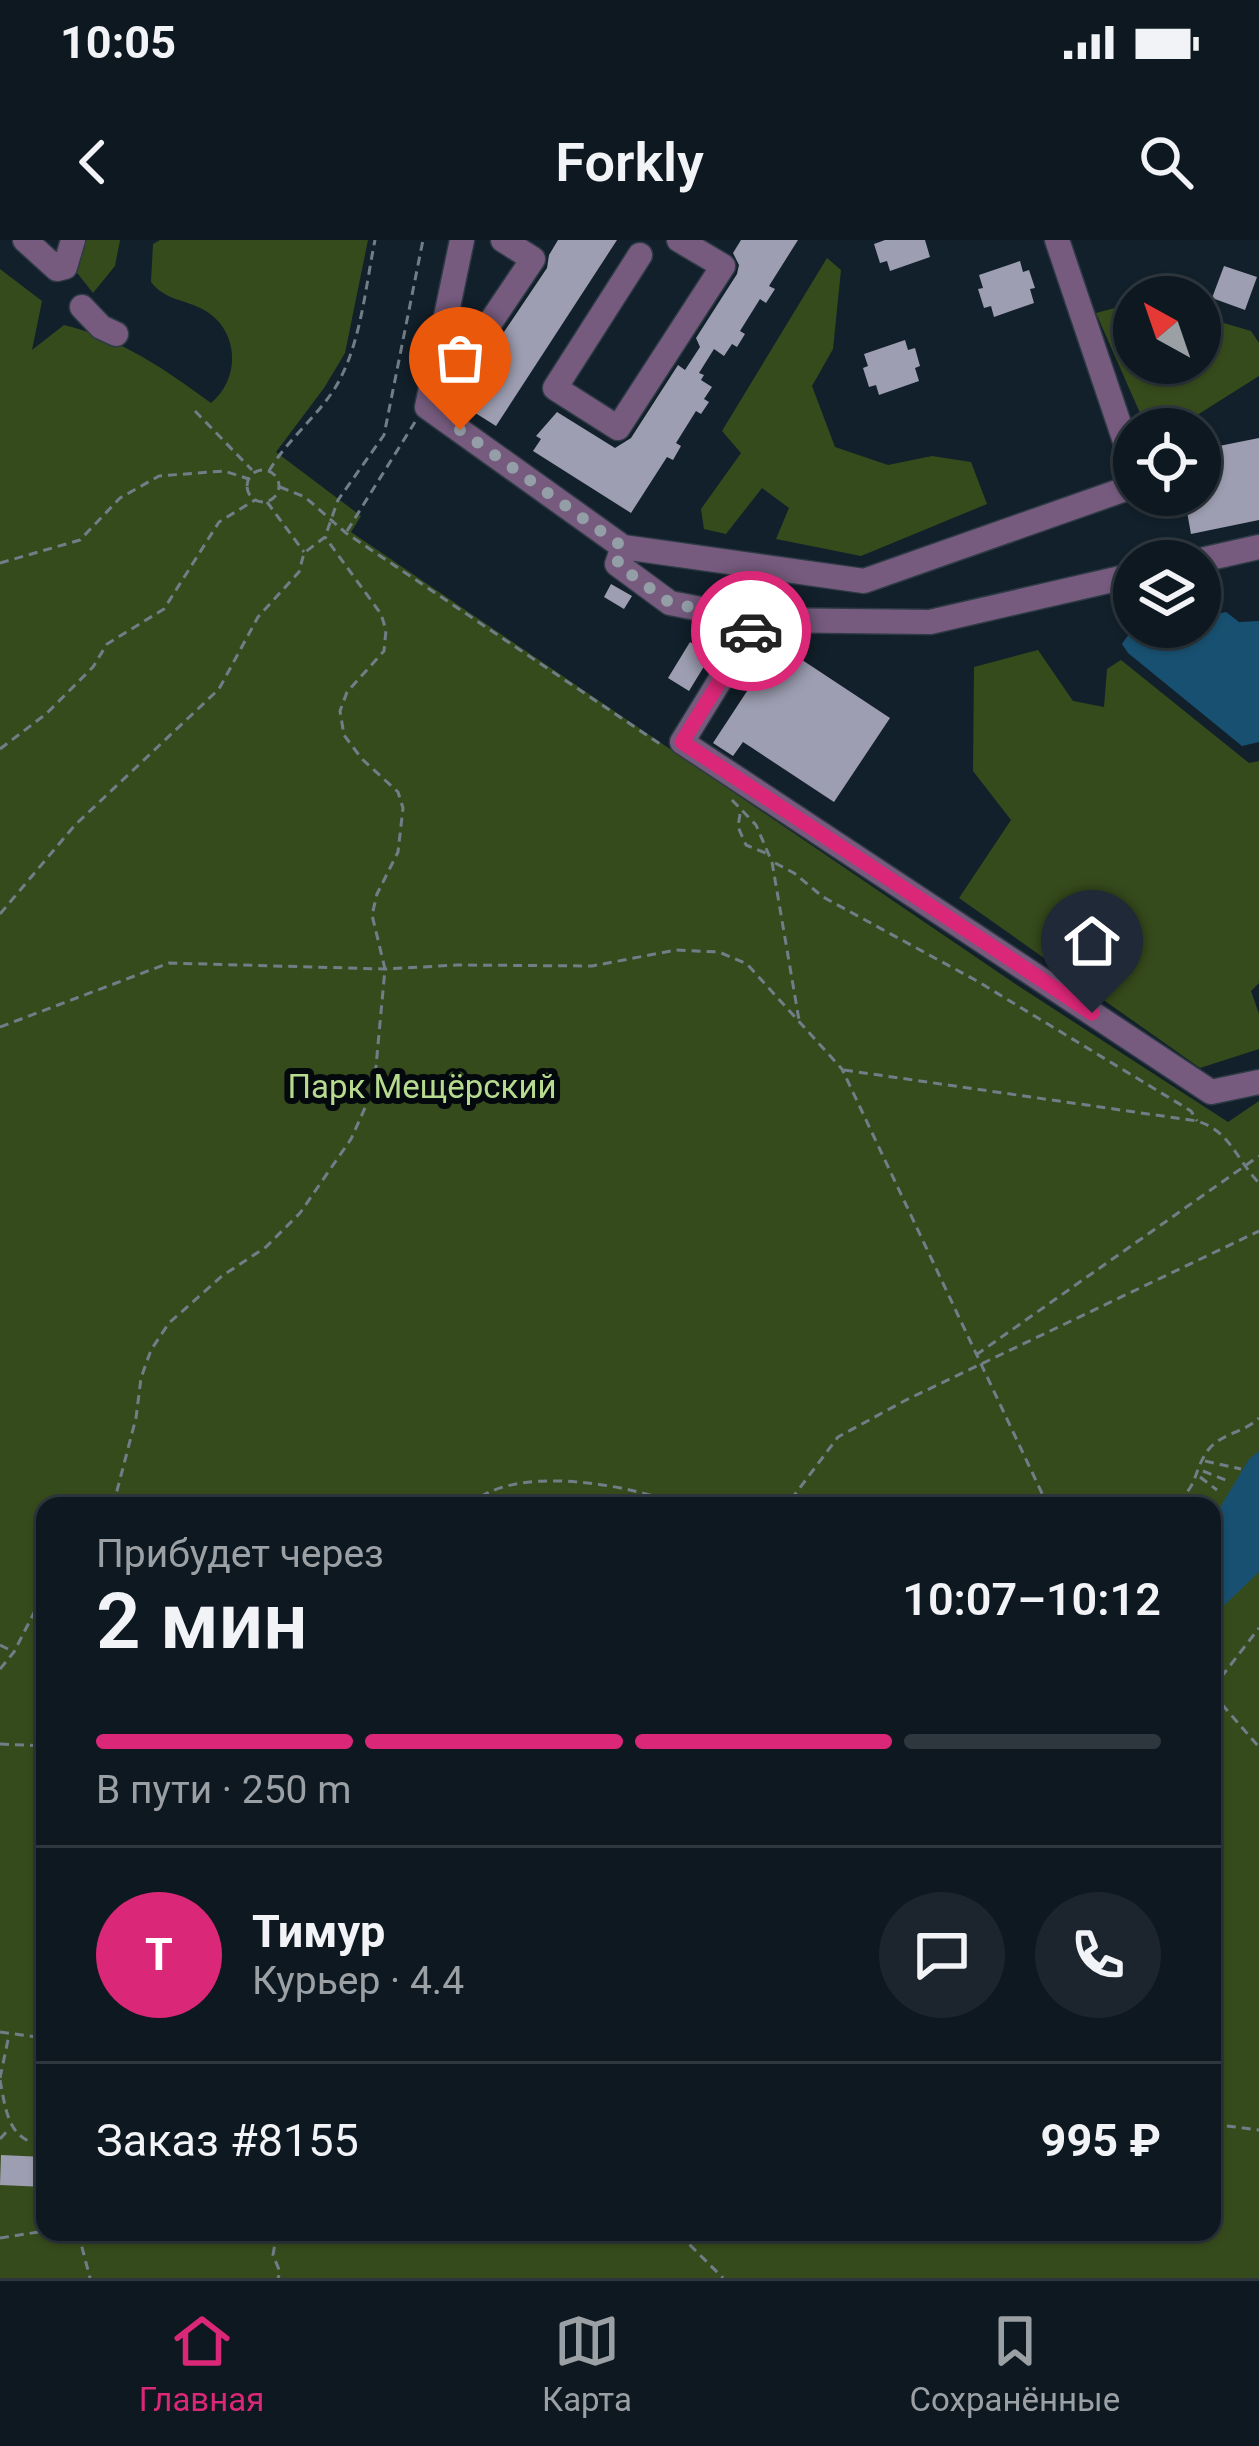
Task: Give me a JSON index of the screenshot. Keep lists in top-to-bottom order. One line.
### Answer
{"parks":["Парк Мещёрский"],"north":"top left","page":{"status":"10:05","header":"Forkly","heading":["2 мин","Прибудет через","10:07–10:12"],"panel":["Тимур","Курьер · 4.4","Заказ #8155","995 ₽"],"bar":"В пути · 250 m","round":"Т","tabs":["Главная","Карта","Сохранённые"]}}
